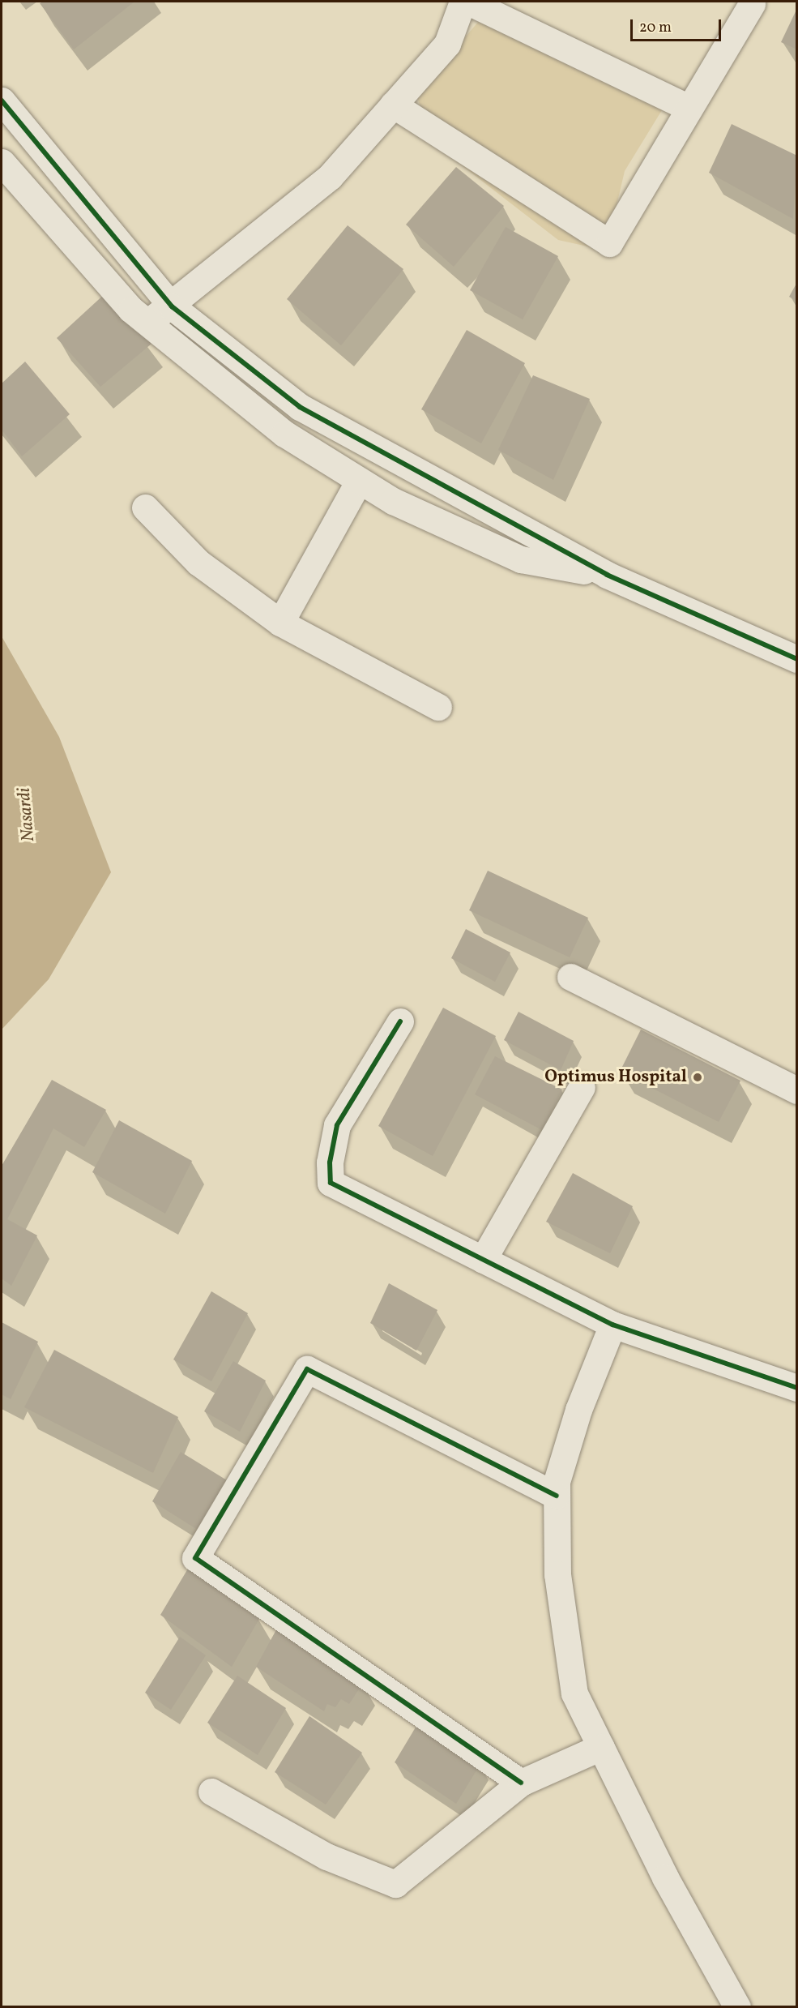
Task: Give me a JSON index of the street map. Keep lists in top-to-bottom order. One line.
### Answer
{"water":["Nasardi"],"places":["Optimus Hospital"],"scale_bar":"20 m"}
